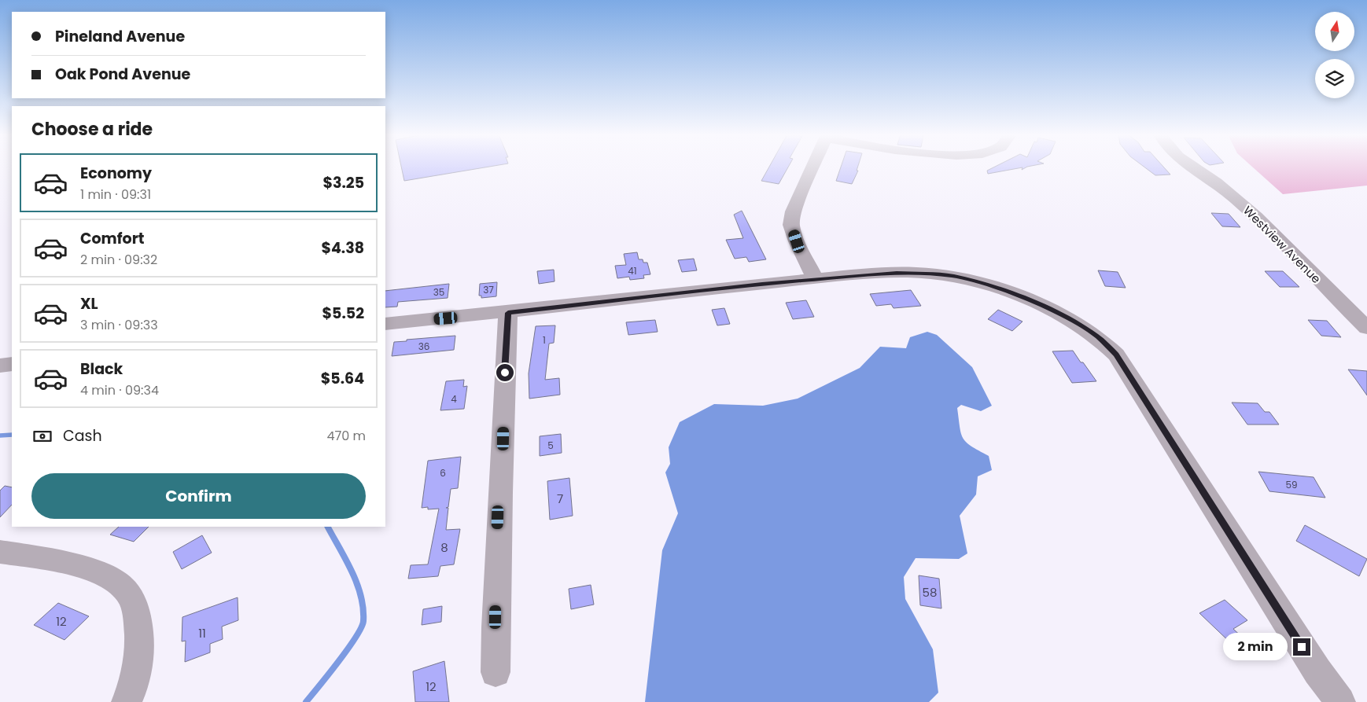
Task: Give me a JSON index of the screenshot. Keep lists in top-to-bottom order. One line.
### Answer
{"streets":{"street":["Westview Avenue"]},"house_numbers":["41","37","35","1","36","4","5","6","59","7","8","58","12","11","12"],"north":"top","page":{"banner":["Pineland Avenue","Oak Pond Avenue"],"heading":"Choose a ride","list":[{"name":"Economy","note":"1 min · 09:31","value":"$3.25"},{"name":"Comfort","note":"2 min · 09:32","value":"$4.38"},{"name":"XL","note":"3 min · 09:33","value":"$5.52"},{"name":"Black","note":"4 min · 09:34","value":"$5.64"}],"pay":["Cash","470 m"],"buttons":"Confirm","bubble":"2 min"}}
